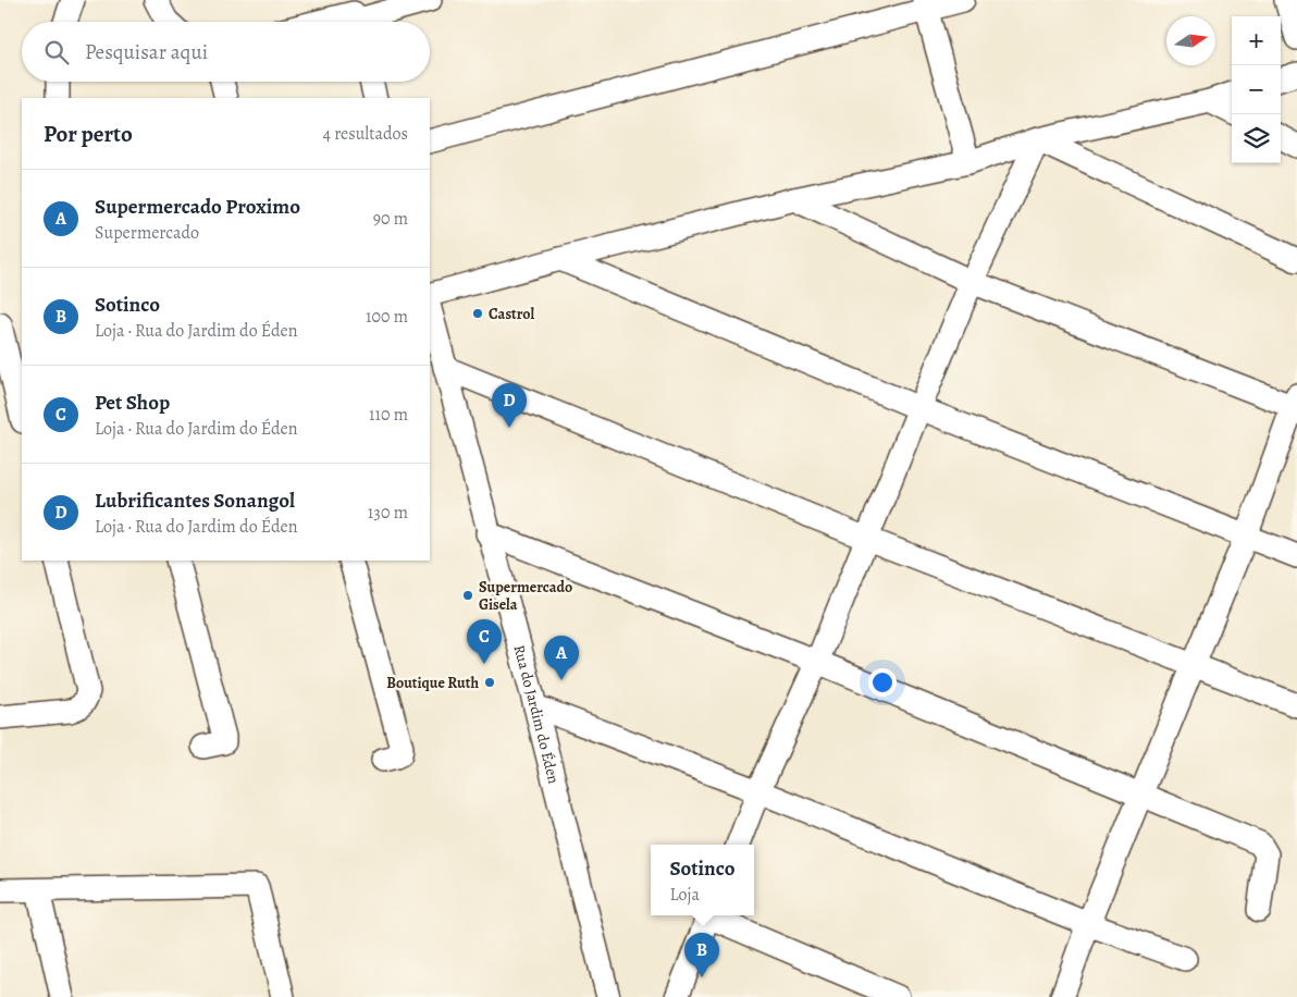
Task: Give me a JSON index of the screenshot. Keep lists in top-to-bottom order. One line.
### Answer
{"streets":{"street":["Rua do Jardim do Éden"]},"places":["Castrol","Supermercado Gisela","Boutique Ruth"],"north":"right","page":{"map_buttons":["+","−"],"search":"Pesquisar aqui","heading":["Por perto","4 resultados"],"list":[{"mark":"A","name":"Supermercado Proximo","note":"Supermercado","value":"90 m"},{"mark":"B","name":"Sotinco","note":"Loja · Rua do Jardim do Éden","value":"100 m"},{"mark":"C","name":"Pet Shop","note":"Loja · Rua do Jardim do Éden","value":"110 m"},{"mark":"D","name":"Lubrificantes Sonangol","note":"Loja · Rua do Jardim do Éden","value":"130 m"}],"pins":["D","C","A","B"],"popup":["Sotinco","Loja"]}}
